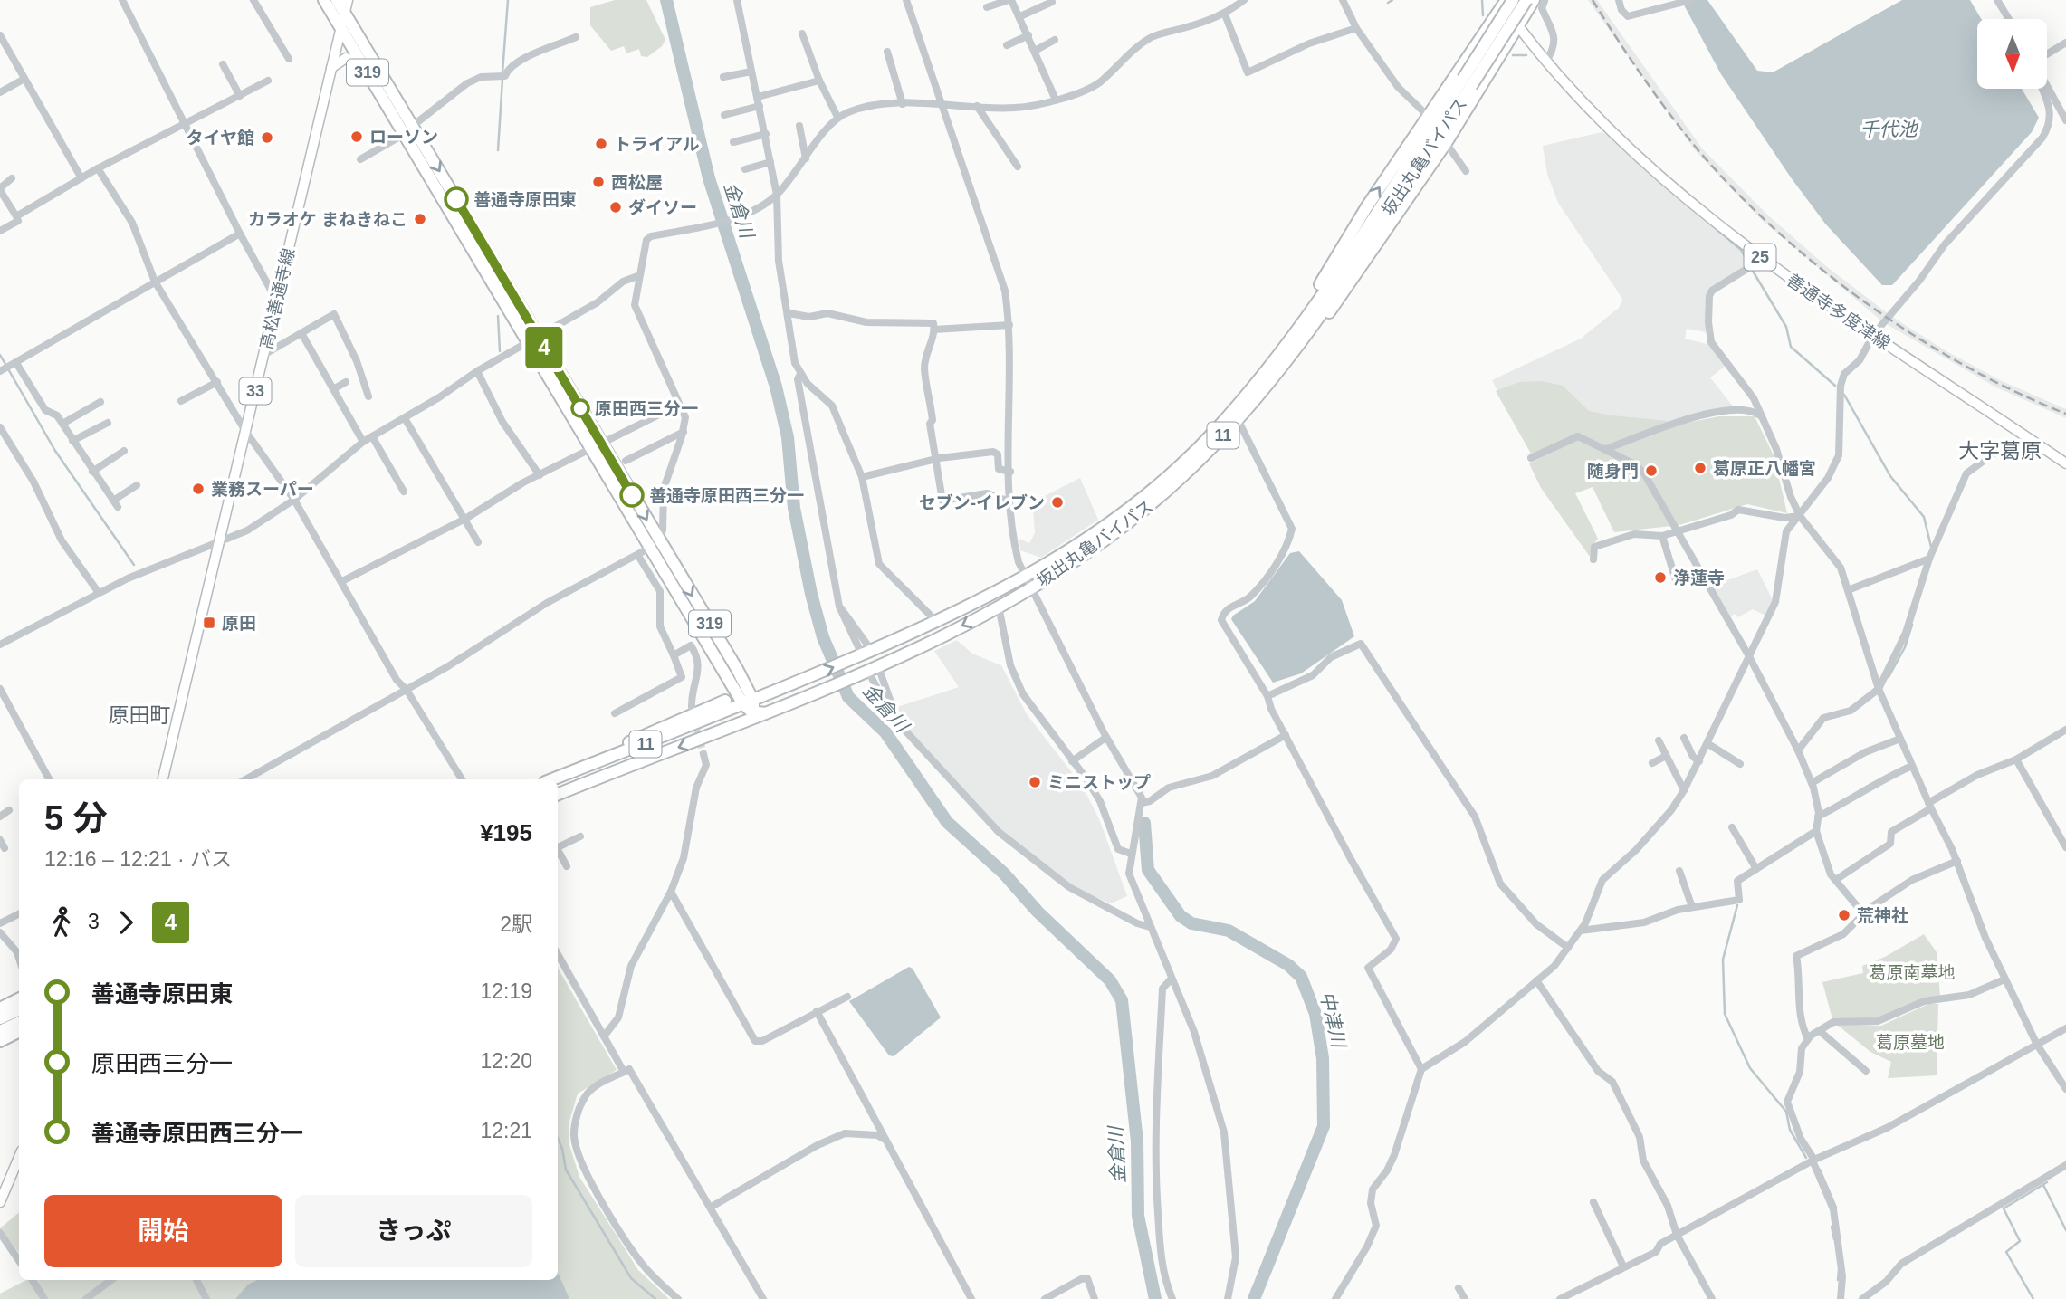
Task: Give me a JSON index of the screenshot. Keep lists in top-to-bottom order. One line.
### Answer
{"streets":{"highway":["319","坂出丸亀バイパス","11"],"main road":["25","高松善通寺線","善通寺多度津線","33"]},"crossings":[["319","坂出丸亀バイパス"],["319","高松善通寺線"],["坂出丸亀バイパス","11"],["善通寺多度津線","11"]],"districts":["大字葛原","原田町"],"water":["千代池","金倉川","中津川"],"parks":["葛原南墓地","葛原墓地"],"places":{"other":["ローソン","タイヤ館","トライアル","西松屋","善通寺原田東","ダイソー","カラオケ まねきねこ","原田西三分一","葛原正八幡宮","随身門","業務スーパー","善通寺原田西三分一","セブン-イレブン","浄蓮寺","ミニストップ","荒神社"],"transit":["原田"]},"lines":["bus line 4"],"north":"bottom","page":{"on_map":"4","heading":["5 分","12:16 – 12:21 · バス","¥195"],"legs":["3","4","2駅"],"list":[{"name":"善通寺原田東","value":"12:19"},{"name":"原田西三分一","value":"12:20"},{"name":"善通寺原田西三分一","value":"12:21"}],"buttons":["開始","きっぷ"]}}
